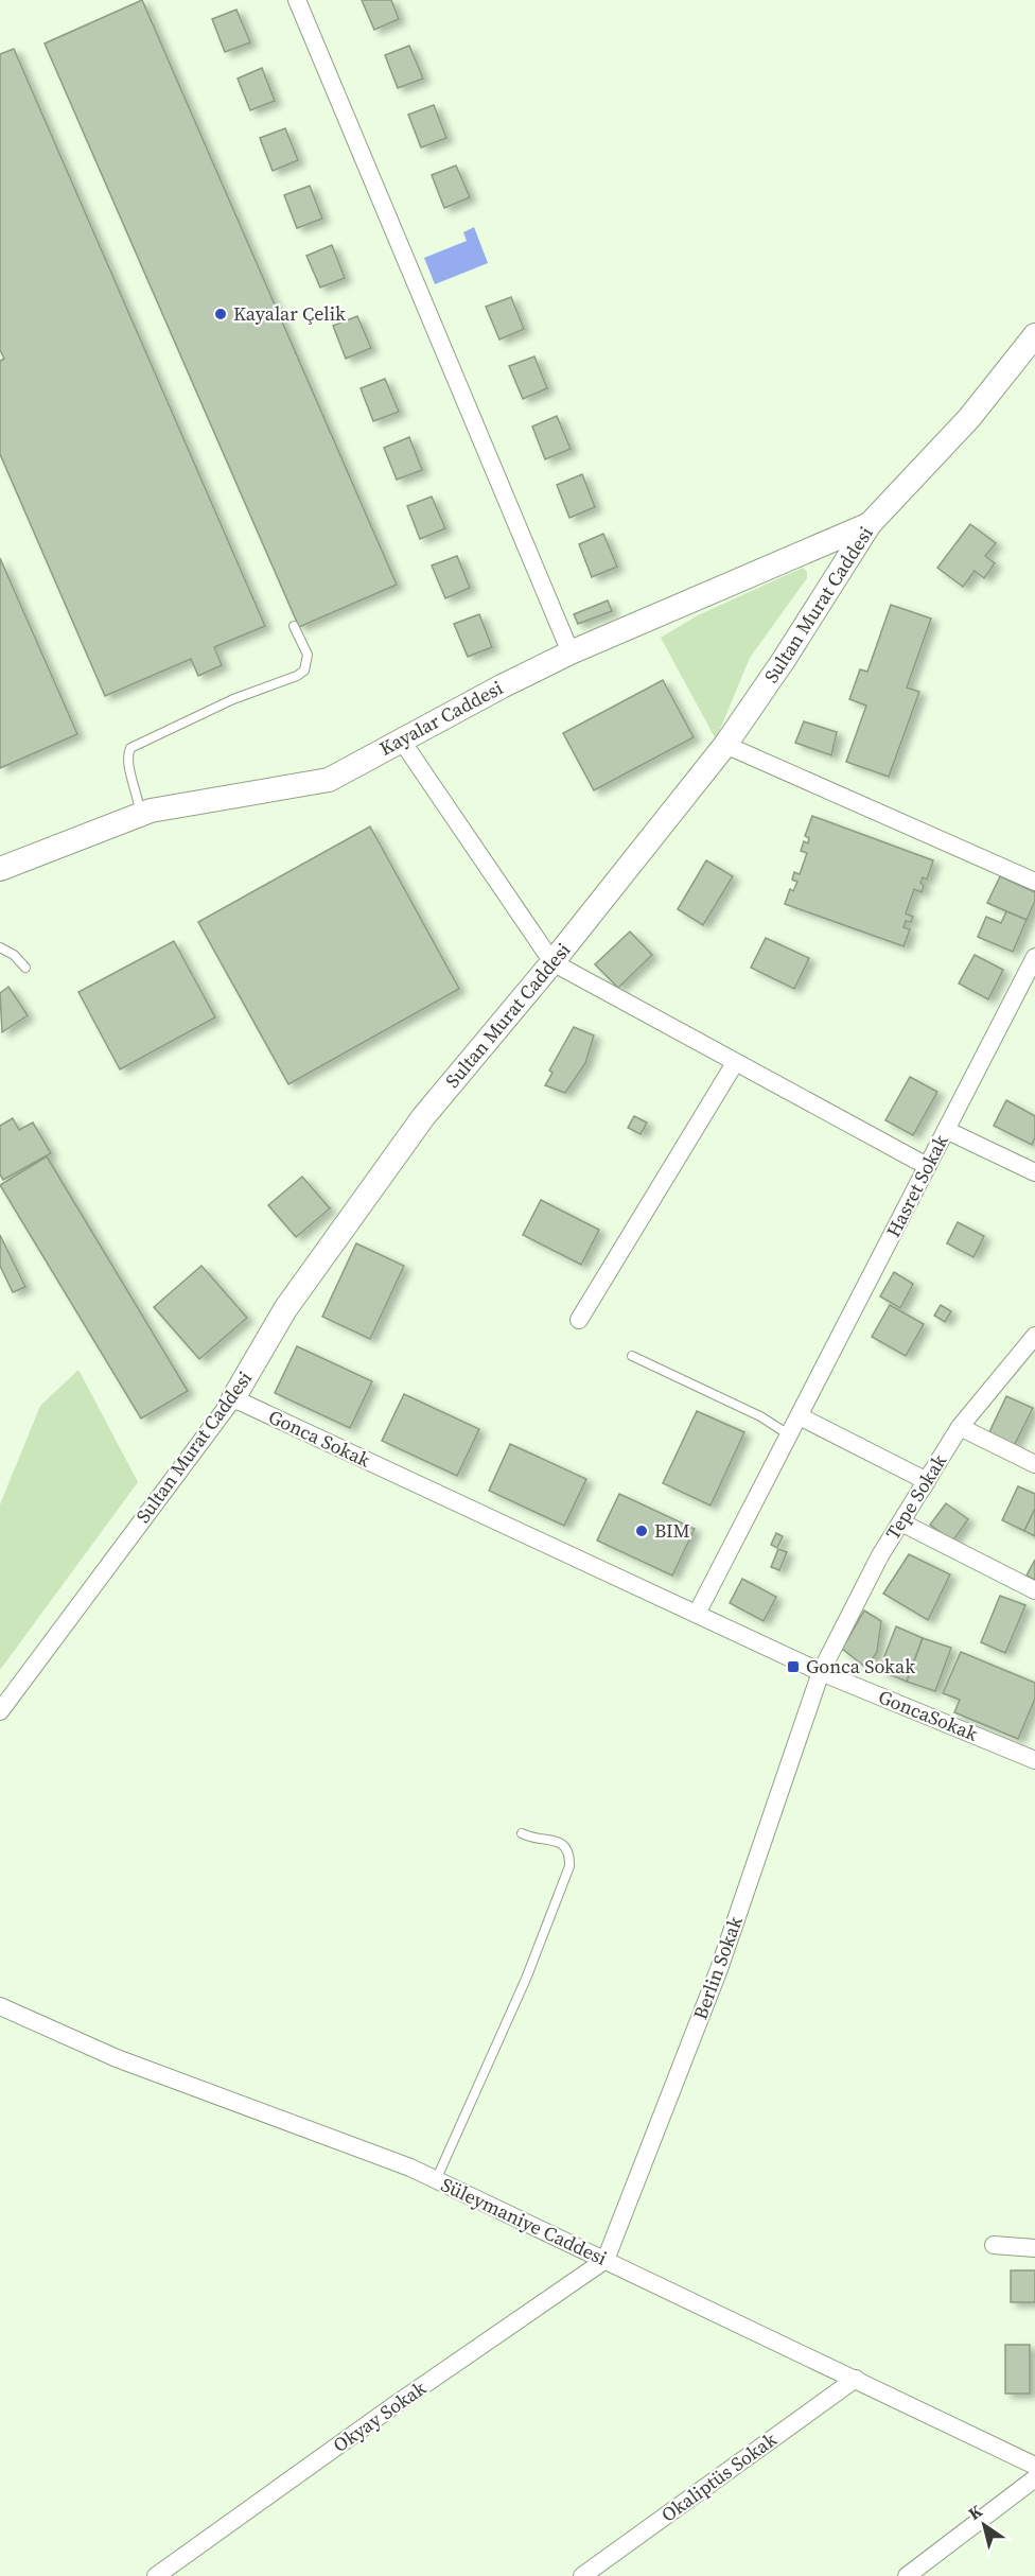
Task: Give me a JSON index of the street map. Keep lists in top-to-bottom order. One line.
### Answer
{"streets":{"street":["Sultan Murat Caddesi","Kayalar Caddesi","Hasret Sokak","Gonca Sokak","Tepe Sokak","GoncaSokak","Berlin Sokak","Süleymaniye Caddesi","Okyay Sokak","Okaliptüs Sokak"]},"crossings":[["Sultan Murat Caddesi","Kayalar Caddesi"],["Sultan Murat Caddesi","Gonca Sokak"],["Hasret Sokak","Gonca Sokak"],["Gonca Sokak","Tepe Sokak"],["Gonca Sokak","GoncaSokak"],["Gonca Sokak","Berlin Sokak"],["Tepe Sokak","GoncaSokak"],["Tepe Sokak","Berlin Sokak"],["GoncaSokak","Berlin Sokak"],["Berlin Sokak","Süleymaniye Caddesi"],["Berlin Sokak","Okyay Sokak"],["Süleymaniye Caddesi","Okyay Sokak"],["Süleymaniye Caddesi","Okaliptüs Sokak"]],"places":{"other":["Kayalar Çelik","BIM"],"transit":["Gonca Sokak"]},"north":"top left"}
